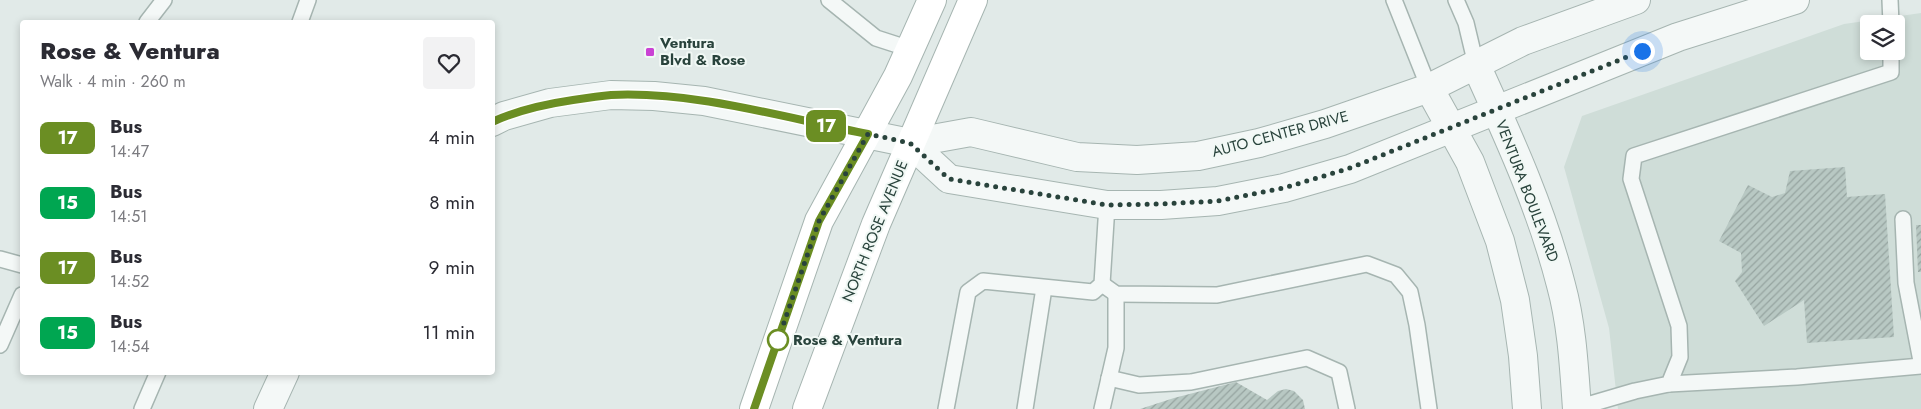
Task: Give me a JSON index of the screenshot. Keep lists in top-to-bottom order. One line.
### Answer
{"streets":{"main road":["NORTH ROSE AVENUE"],"street":["AUTO CENTER DRIVE","VENTURA BOULEVARD"]},"crossings":[["AUTO CENTER DRIVE","VENTURA BOULEVARD"],["AUTO CENTER DRIVE","NORTH ROSE AVENUE"]],"places":{"transit":["Ventura Blvd & Rose"],"other":["Rose & Ventura"]},"lines":["bus line 17"],"page":{"on_map":"17","heading":["Rose & Ventura","Walk · 4 min · 260 m"],"list":[{"mark":"17","name":"Bus","note":"14:47","value":"4 min"},{"mark":"15","name":"Bus","note":"14:51","value":"8 min"},{"mark":"17","name":"Bus","note":"14:52","value":"9 min"},{"mark":"15","name":"Bus","note":"14:54","value":"11 min"}]}}
